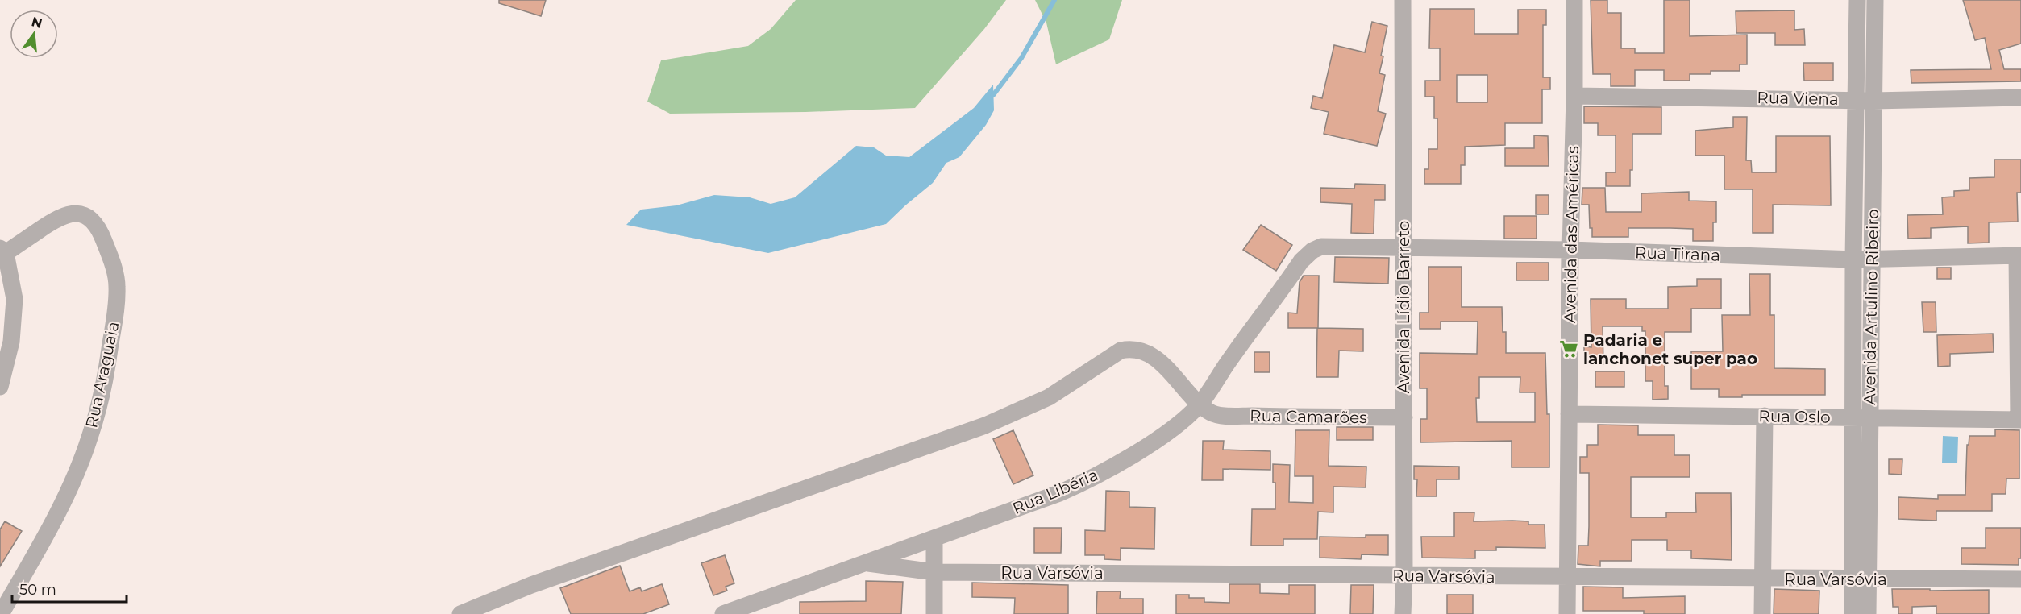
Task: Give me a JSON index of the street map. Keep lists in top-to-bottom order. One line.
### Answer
{"streets":{"street":["Rua Viena","Avenida das Américas","Rua Tirana","Avenida Lídio Barreto","Avenida Artulino Ribeiro","Rua Araguaia","Rua Camarões","Rua Oslo","Rua Libéria","Rua Varsóvia"]},"crossings":[["Rua Viena","Avenida das Américas"],["Rua Viena","Avenida Artulino Ribeiro"],["Avenida das Américas","Rua Tirana"],["Avenida das Américas","Rua Oslo"],["Avenida das Américas","Rua Varsóvia"],["Rua Tirana","Avenida Lídio Barreto"],["Rua Tirana","Avenida Artulino Ribeiro"],["Rua Tirana","Rua Libéria"],["Avenida Lídio Barreto","Rua Camarões"],["Avenida Lídio Barreto","Rua Varsóvia"],["Avenida Artulino Ribeiro","Rua Oslo"],["Avenida Artulino Ribeiro","Rua Varsóvia"],["Rua Camarões","Rua Libéria"],["Rua Libéria","Rua Varsóvia"]],"places":{"supermarket":["Padaria e lanchonet super pao"]},"scale_bar":"50 m","north":"top"}
